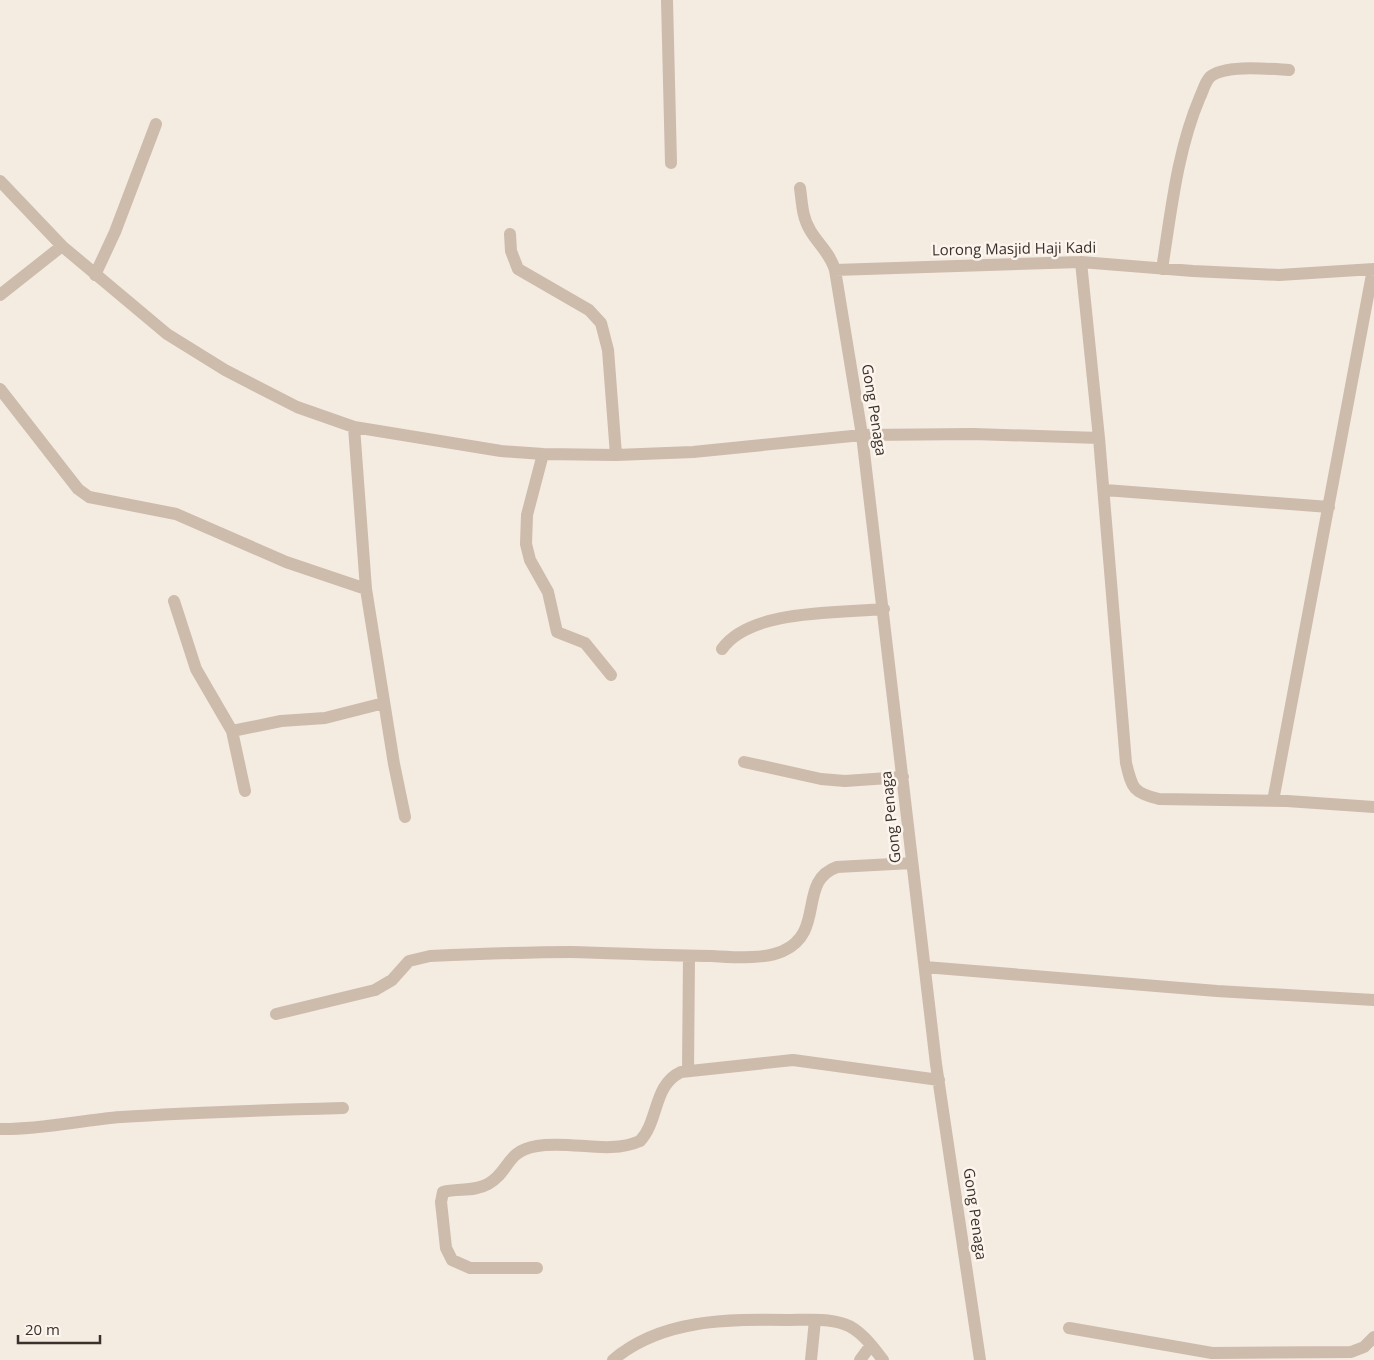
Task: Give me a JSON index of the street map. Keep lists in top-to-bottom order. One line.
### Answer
{"streets":{"street":["Lorong Masjid Haji Kadi","Gong Penaga"]},"crossings":[["Lorong Masjid Haji Kadi","Gong Penaga"]],"scale_bar":"20 m"}
